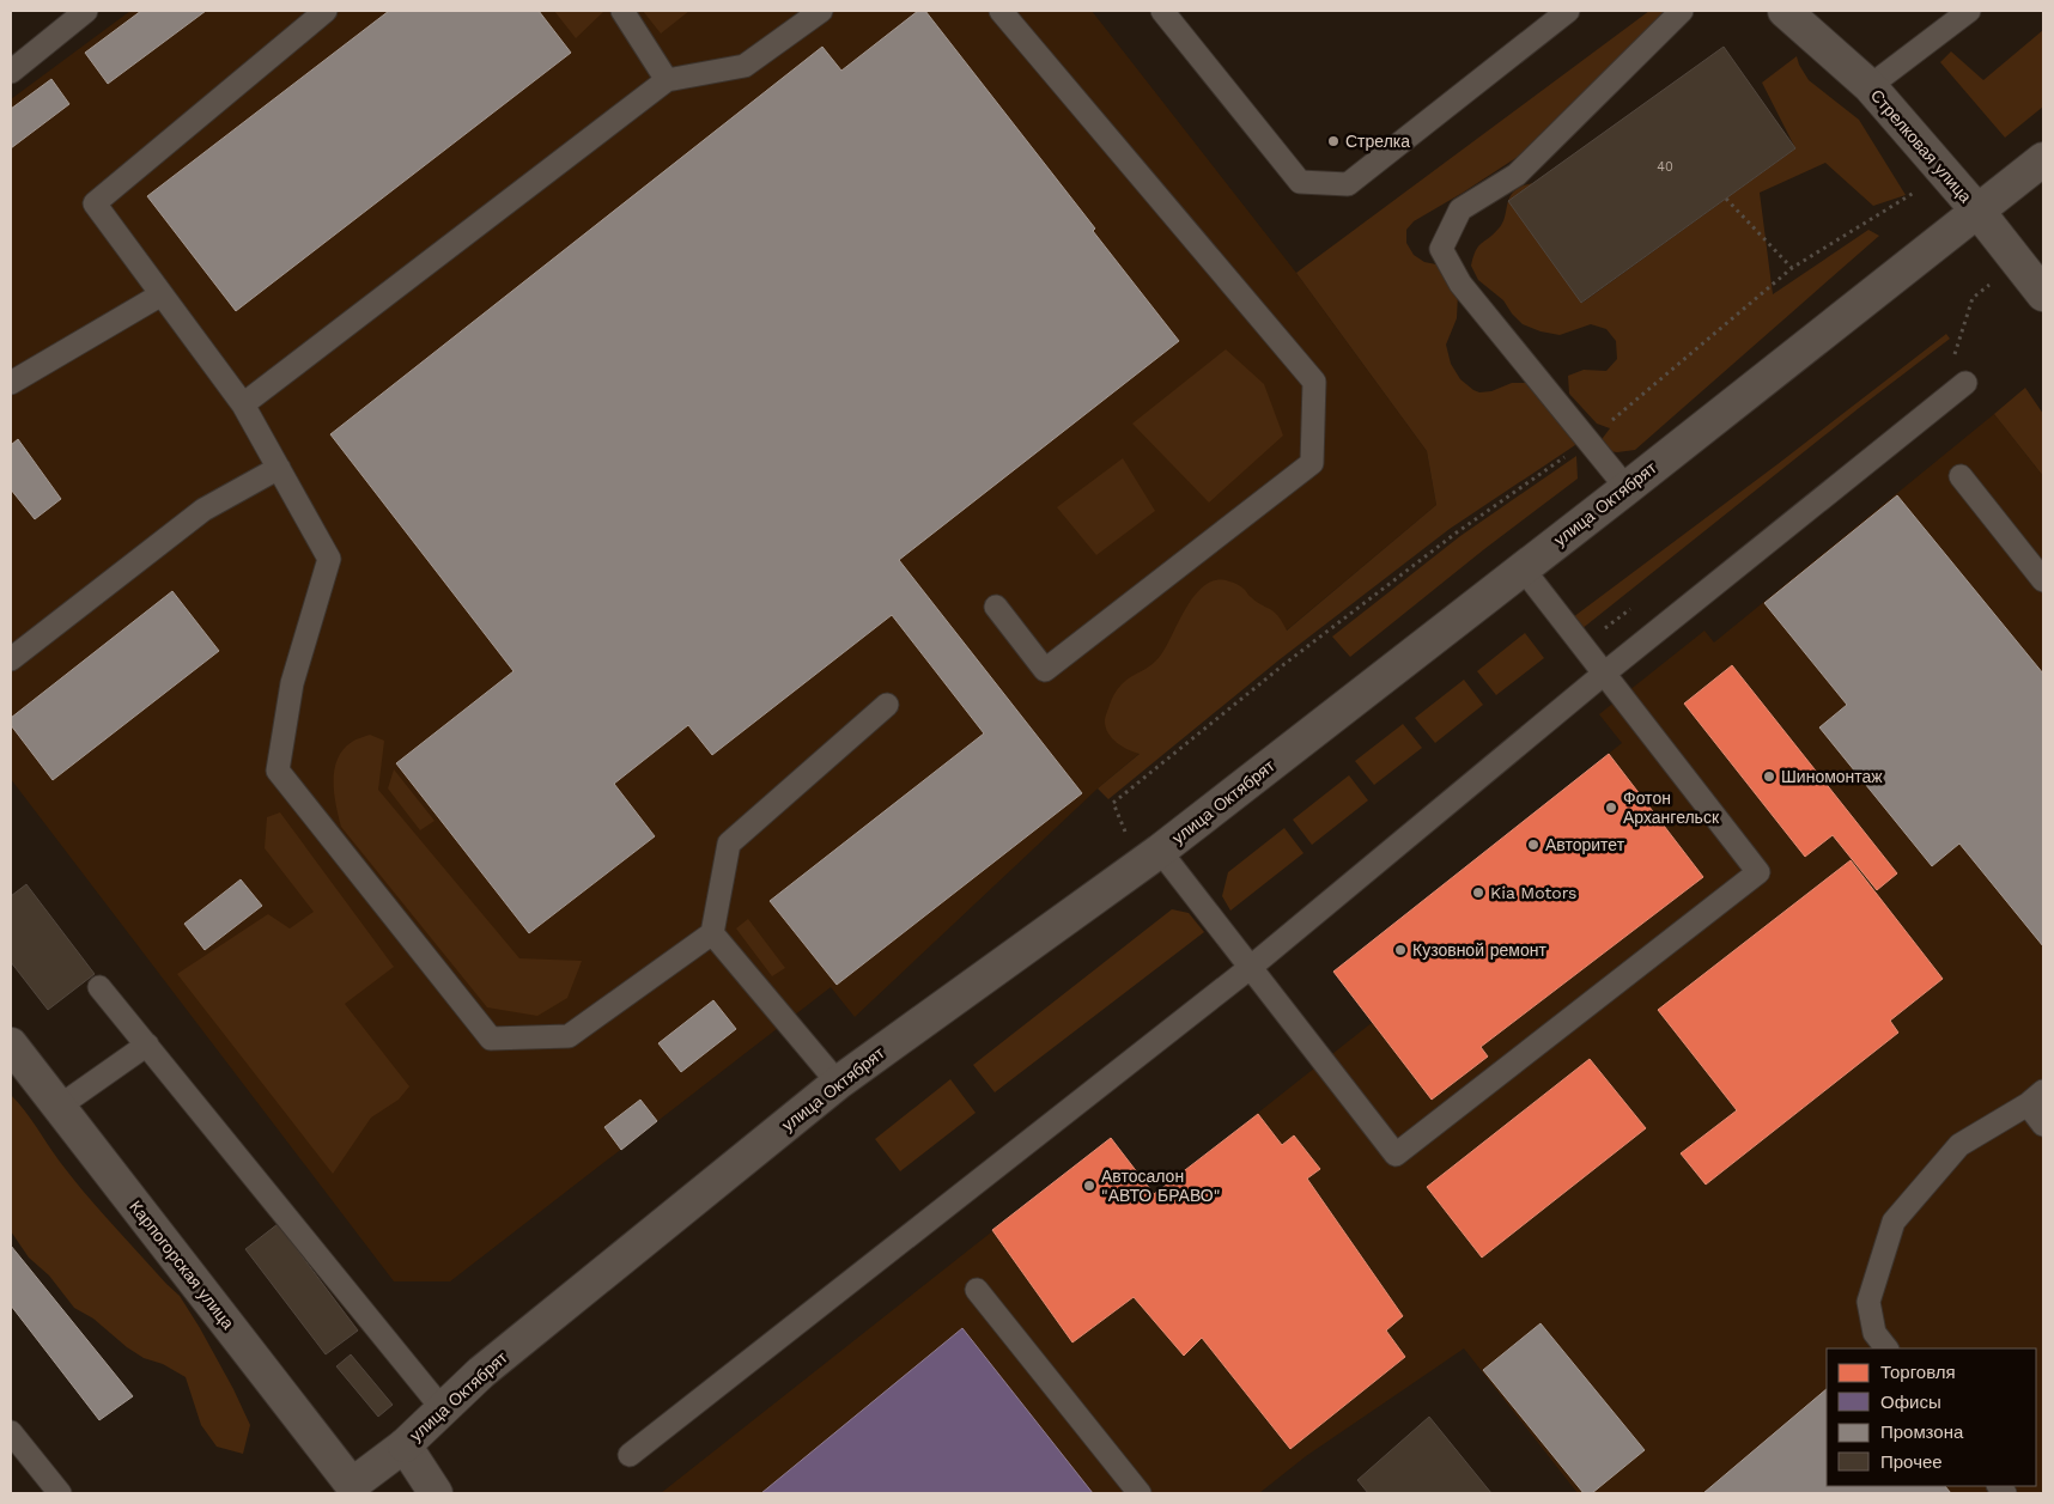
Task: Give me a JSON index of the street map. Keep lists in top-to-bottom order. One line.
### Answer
{"streets":{"street":["Стрелковая улица","улица Октябрят","Карпогорская улица"]},"crossings":[["Стрелковая улица","улица Октябрят"],["улица Октябрят","Карпогорская улица"]],"places":["Стрелка","Шиномонтаж","Фотон Архангельск","Авторитет","Kia Motors","Кузовной ремонт","Автосалон \"АВТО БРАВО\""],"house_numbers":["40"],"legend":["Торговля","Офисы","Промзона","Прочее"]}
